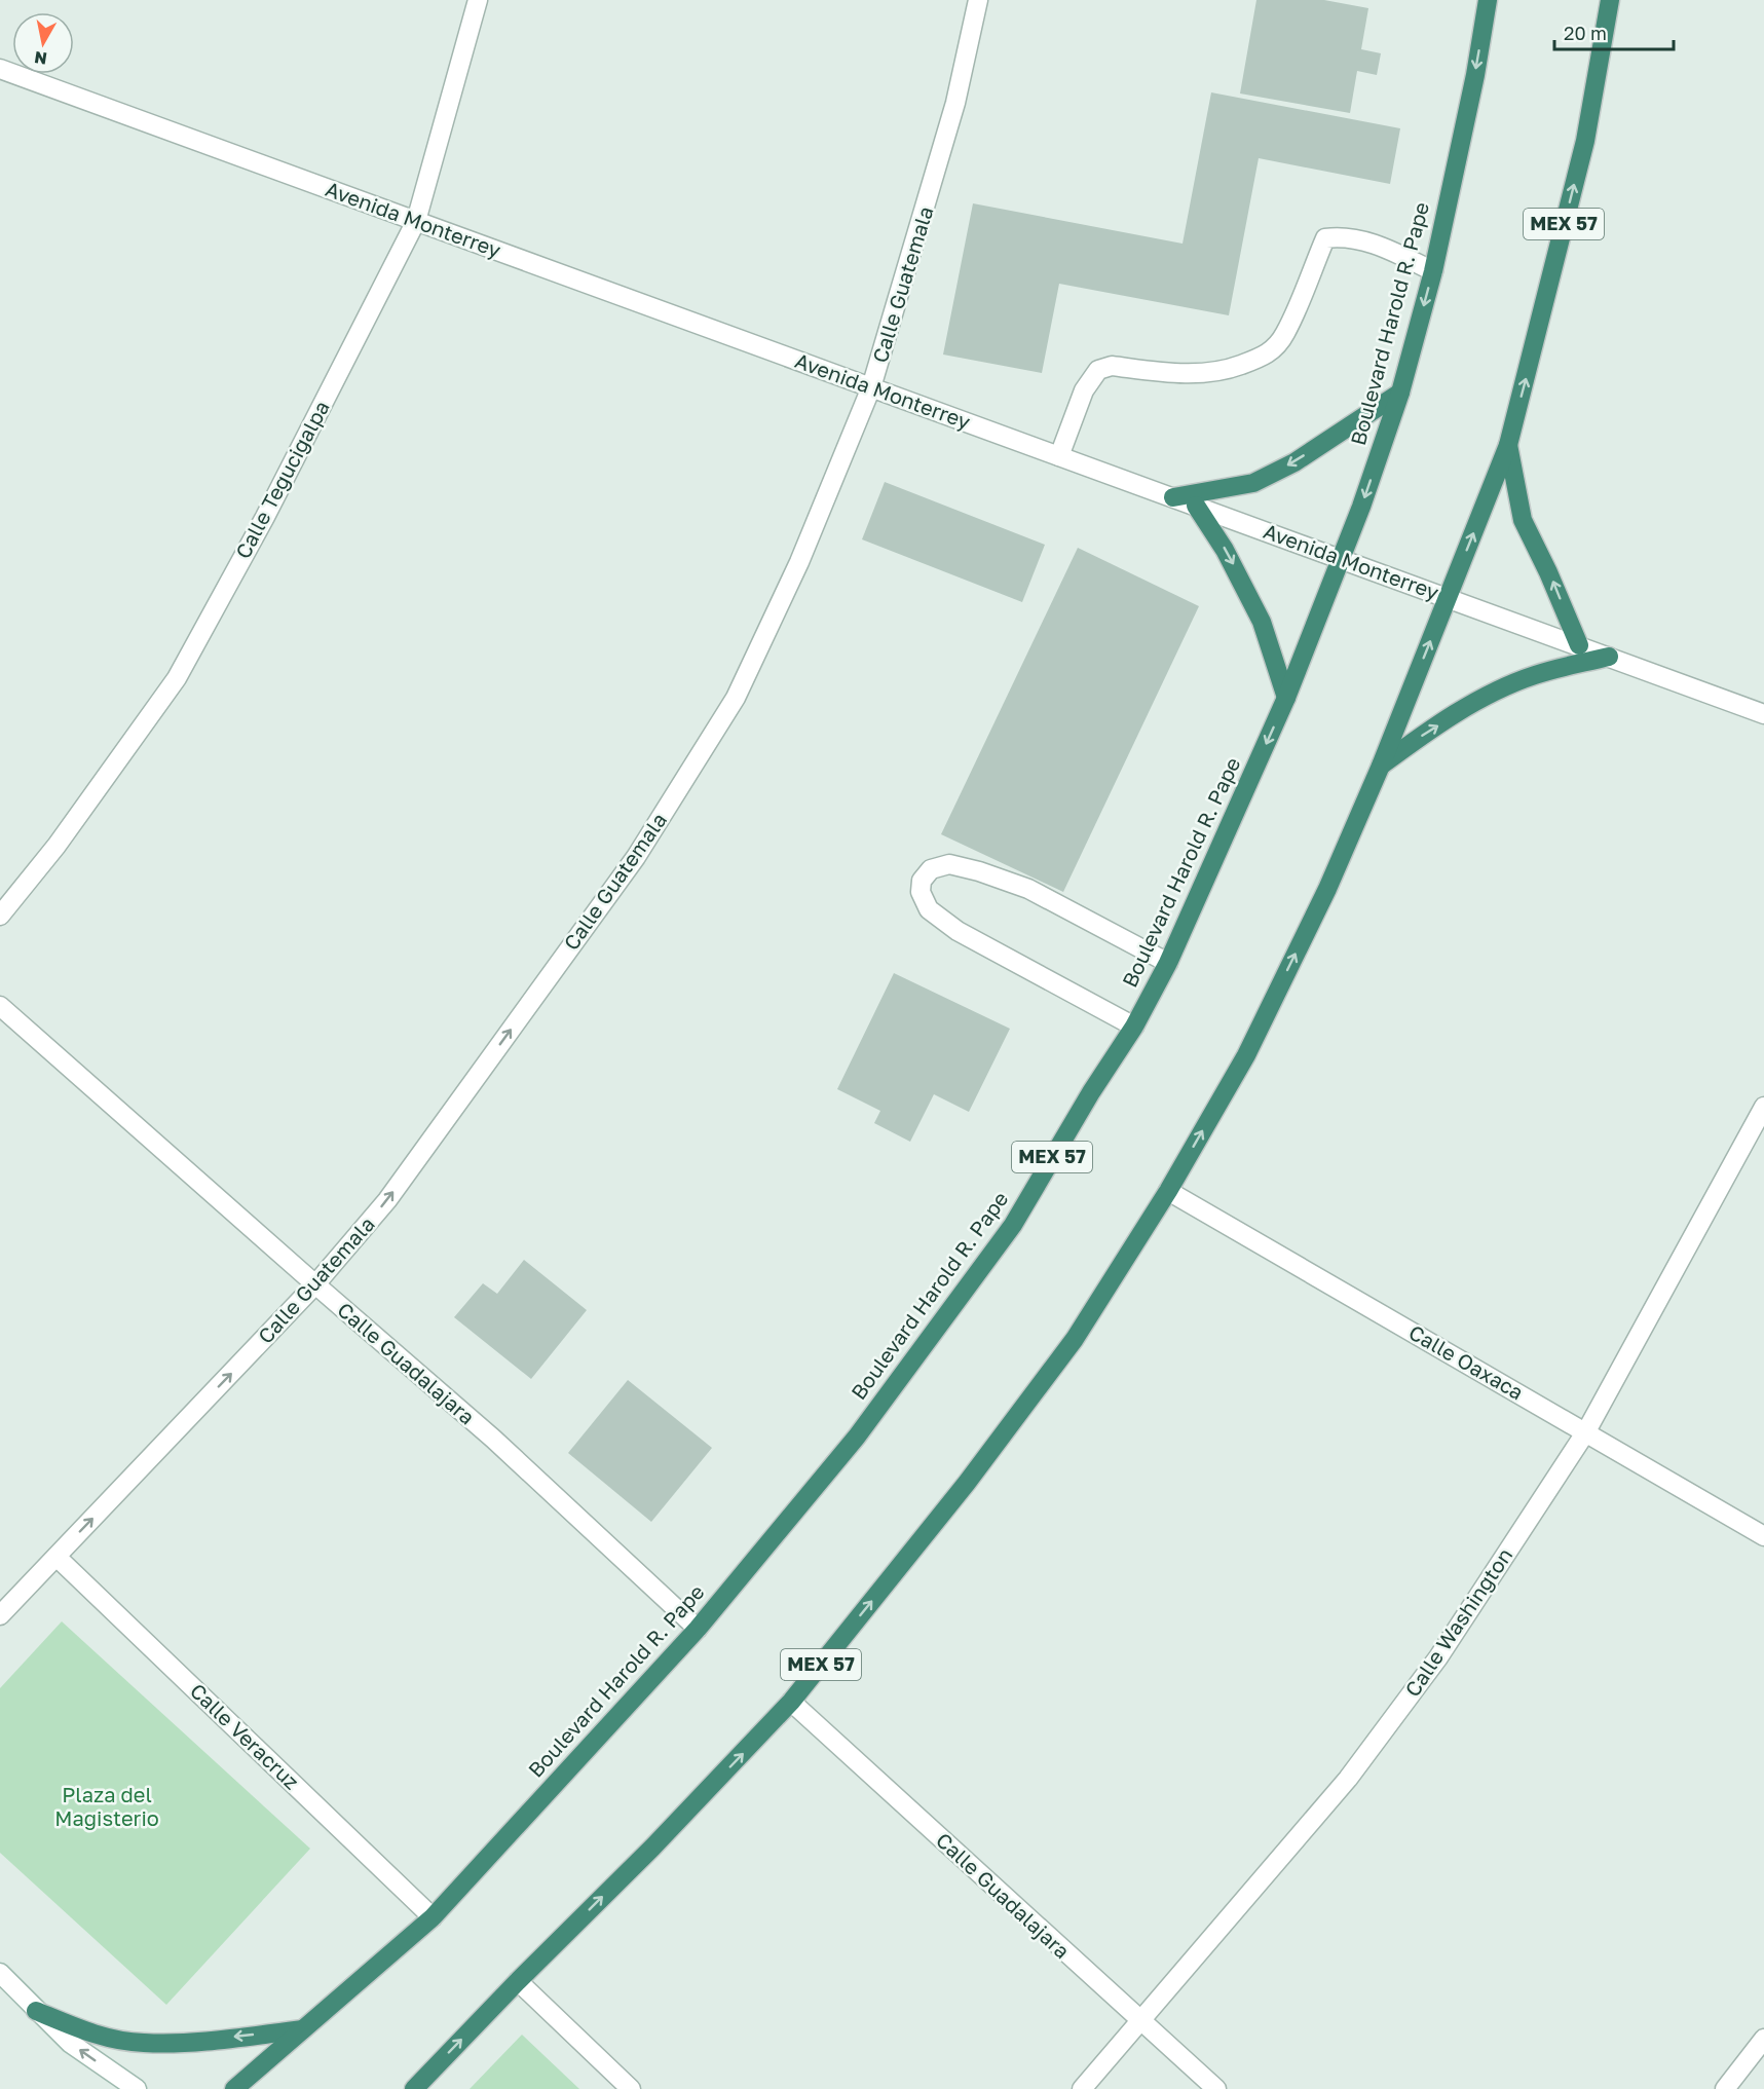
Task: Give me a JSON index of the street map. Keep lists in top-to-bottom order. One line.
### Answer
{"streets":{"highway":["MEX 57","Boulevard Harold R. Pape"],"street":["Avenida Monterrey","Calle Guatemala","Calle Tegucigalpa","Calle Oaxaca","Calle Guadalajara","Calle Washington","Calle Veracruz"]},"crossings":[["Avenida Monterrey","MEX 57"],["Avenida Monterrey","Calle Guatemala"],["Avenida Monterrey","Boulevard Harold R. Pape"],["Avenida Monterrey","Calle Tegucigalpa"],["MEX 57","Calle Oaxaca"],["MEX 57","Calle Guadalajara"],["Calle Guatemala","Calle Guadalajara"],["Calle Guatemala","Calle Veracruz"],["Boulevard Harold R. Pape","Calle Guadalajara"],["Boulevard Harold R. Pape","Calle Veracruz"],["Calle Oaxaca","Calle Washington"],["Calle Guadalajara","Calle Washington"]],"one_way":["Calle Guatemala"],"parks":["Plaza del Magisterio"],"scale_bar":"20 m","north":"bottom"}
